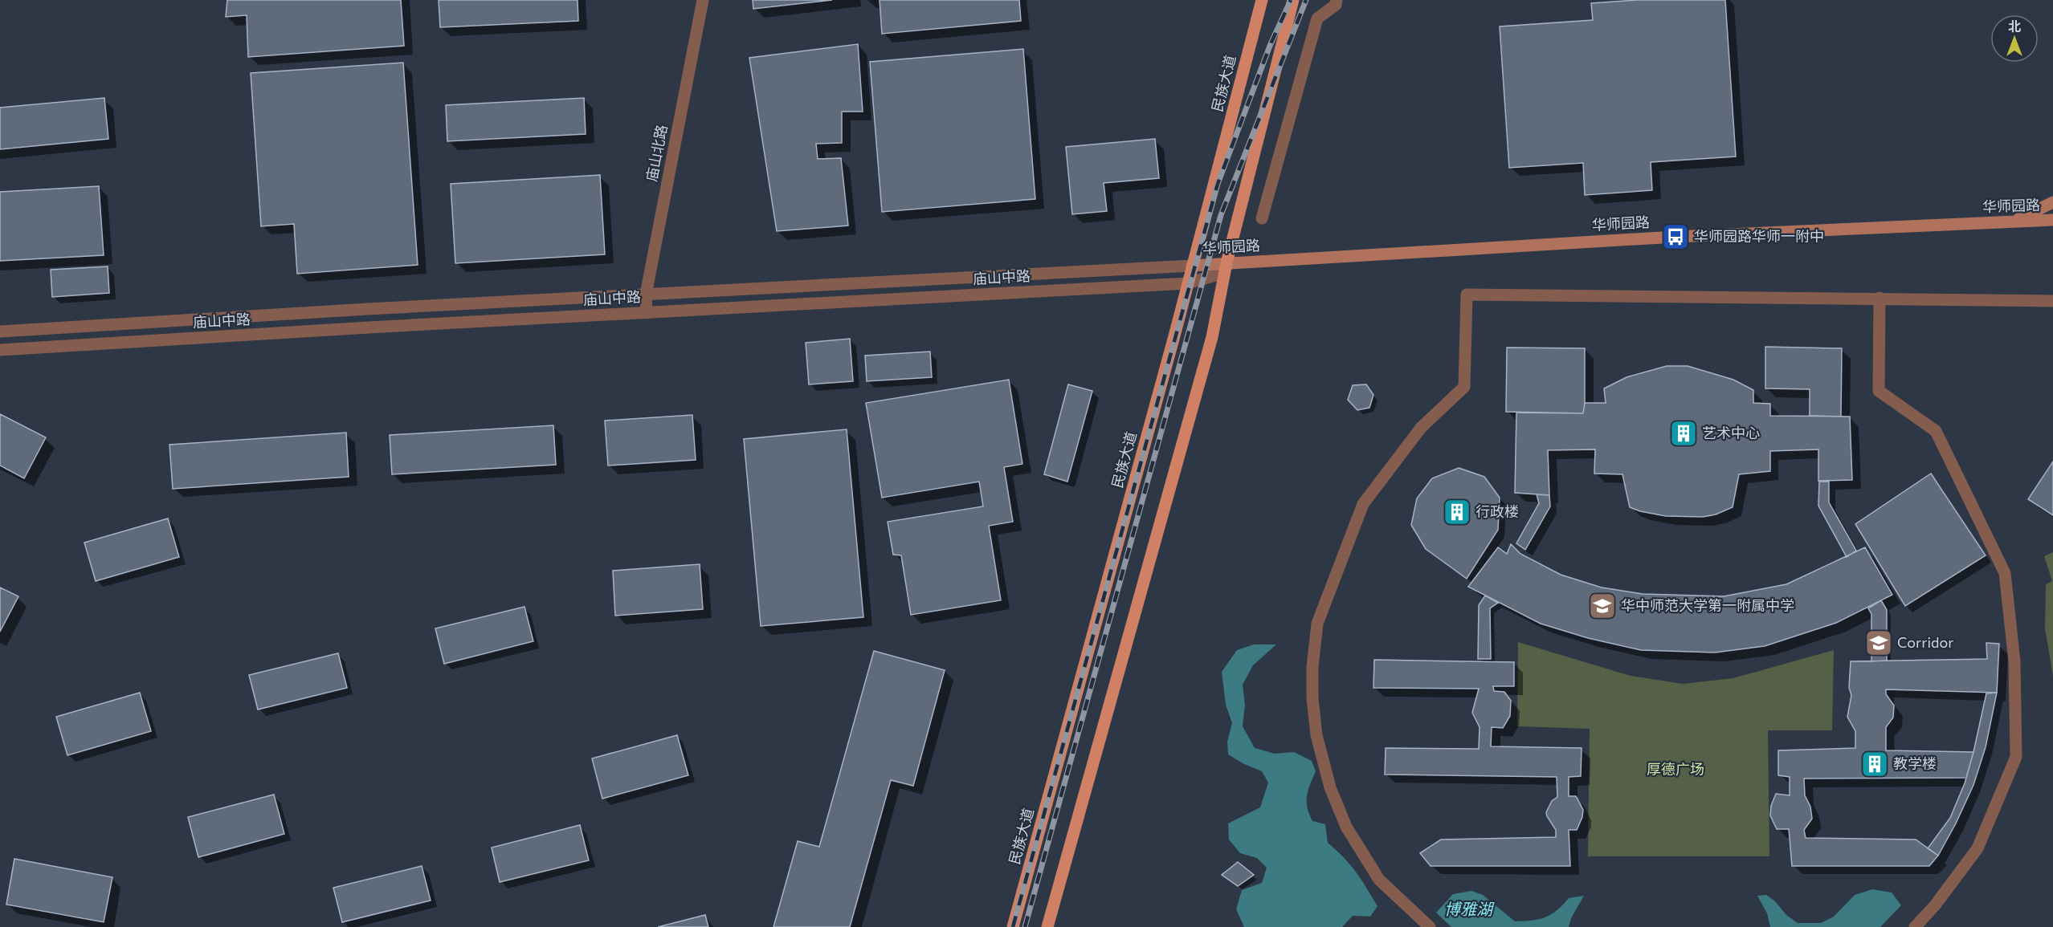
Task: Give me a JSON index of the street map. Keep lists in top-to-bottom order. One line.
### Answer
{"streets":{"main road":["民族大道","华师园路"],"street":["庙山北路","庙山中路"]},"crossings":[["民族大道","华师园路"],["民族大道","庙山中路"],["庙山北路","庙山中路"],["华师园路","庙山中路"]],"water":["博雅湖"],"parks":["厚德广场"],"places":{"bus stop":["华师园路华师一附中"],"building":["艺术中心","行政楼","教学楼"],"school or university":["华中师范大学第一附属中学","Corridor"]},"north":"top"}
